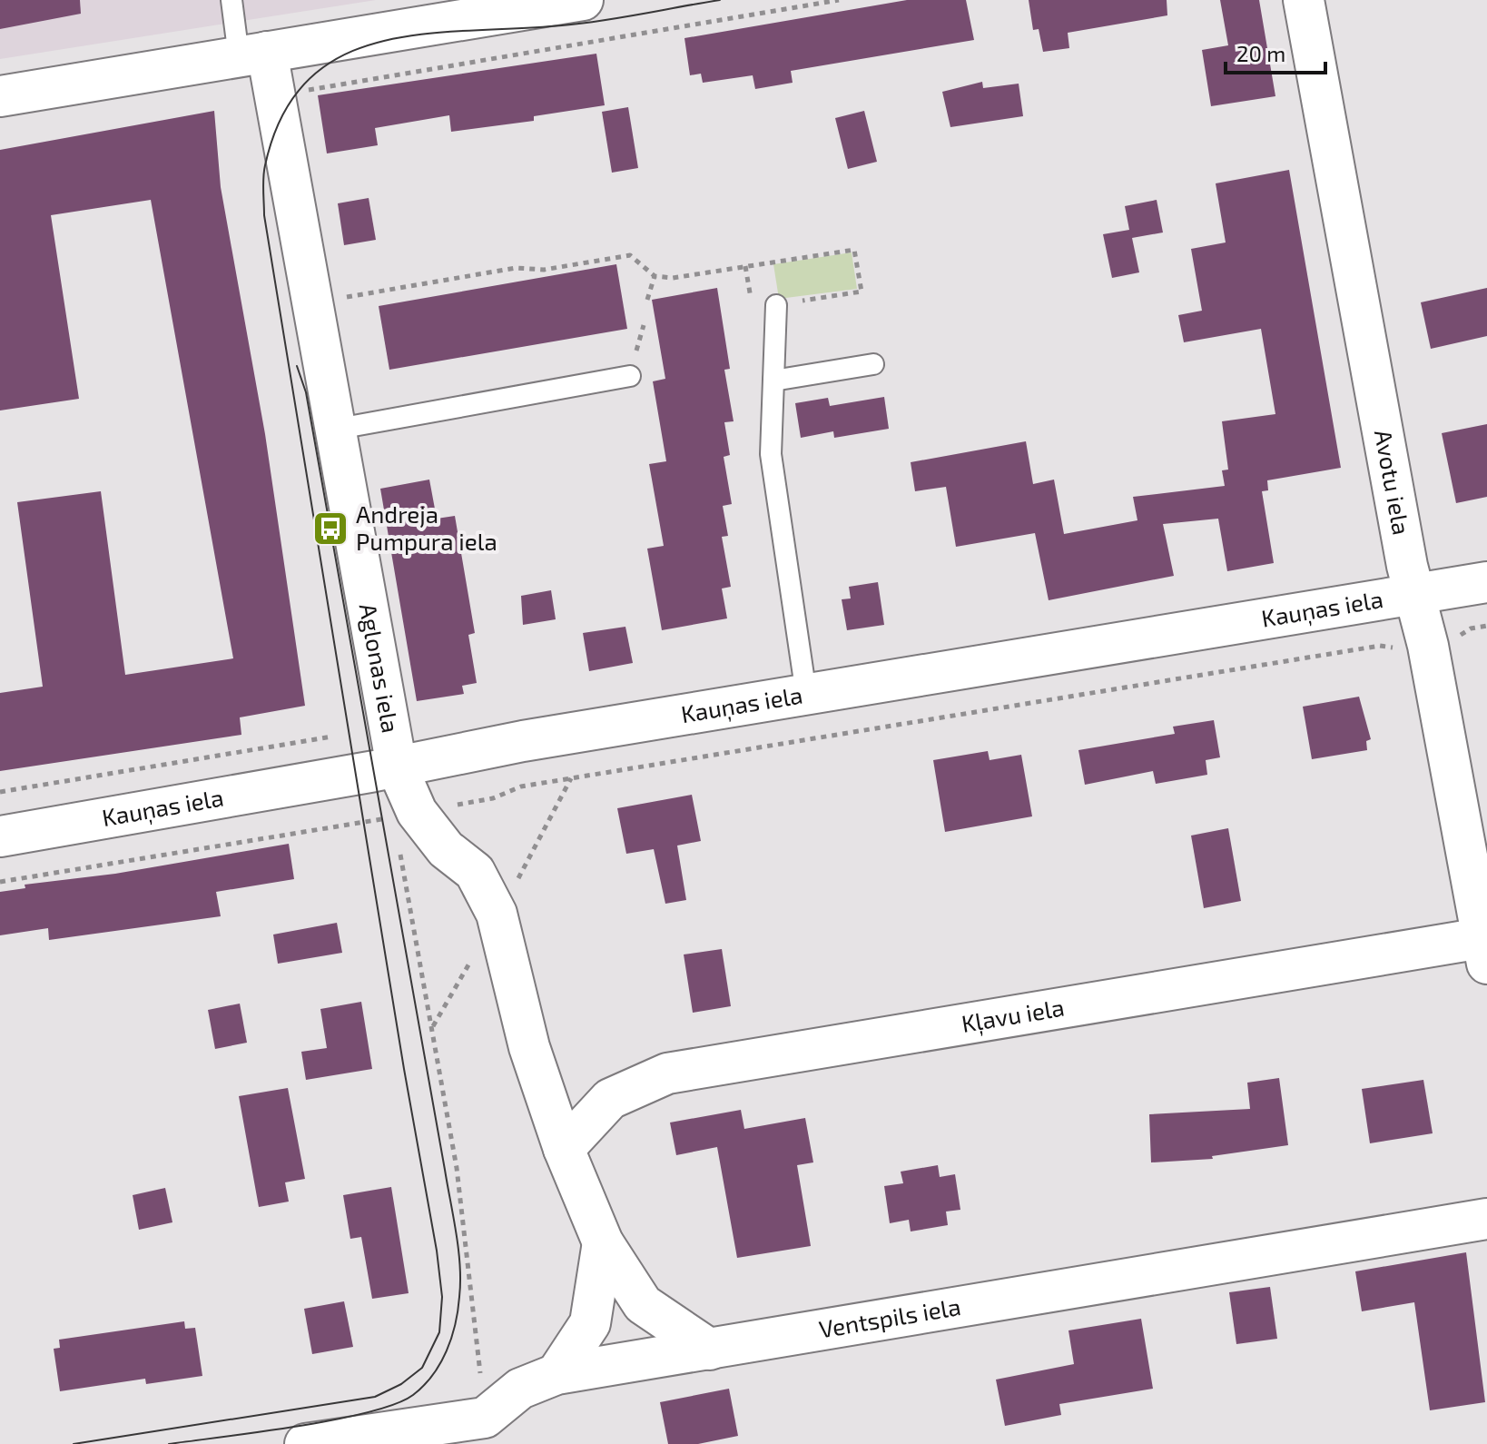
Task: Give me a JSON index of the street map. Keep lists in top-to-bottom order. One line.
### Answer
{"streets":{"street":["Avotu iela","Kauņas iela","Aglonas iela","Kļavu iela","Ventspils iela"]},"crossings":[["Avotu iela","Kauņas iela"],["Avotu iela","Kļavu iela"],["Kauņas iela","Aglonas iela"],["Aglonas iela","Kļavu iela"],["Aglonas iela","Ventspils iela"]],"places":{"bus stop":["Andreja Pumpura iela"]},"scale_bar":"20 m"}
